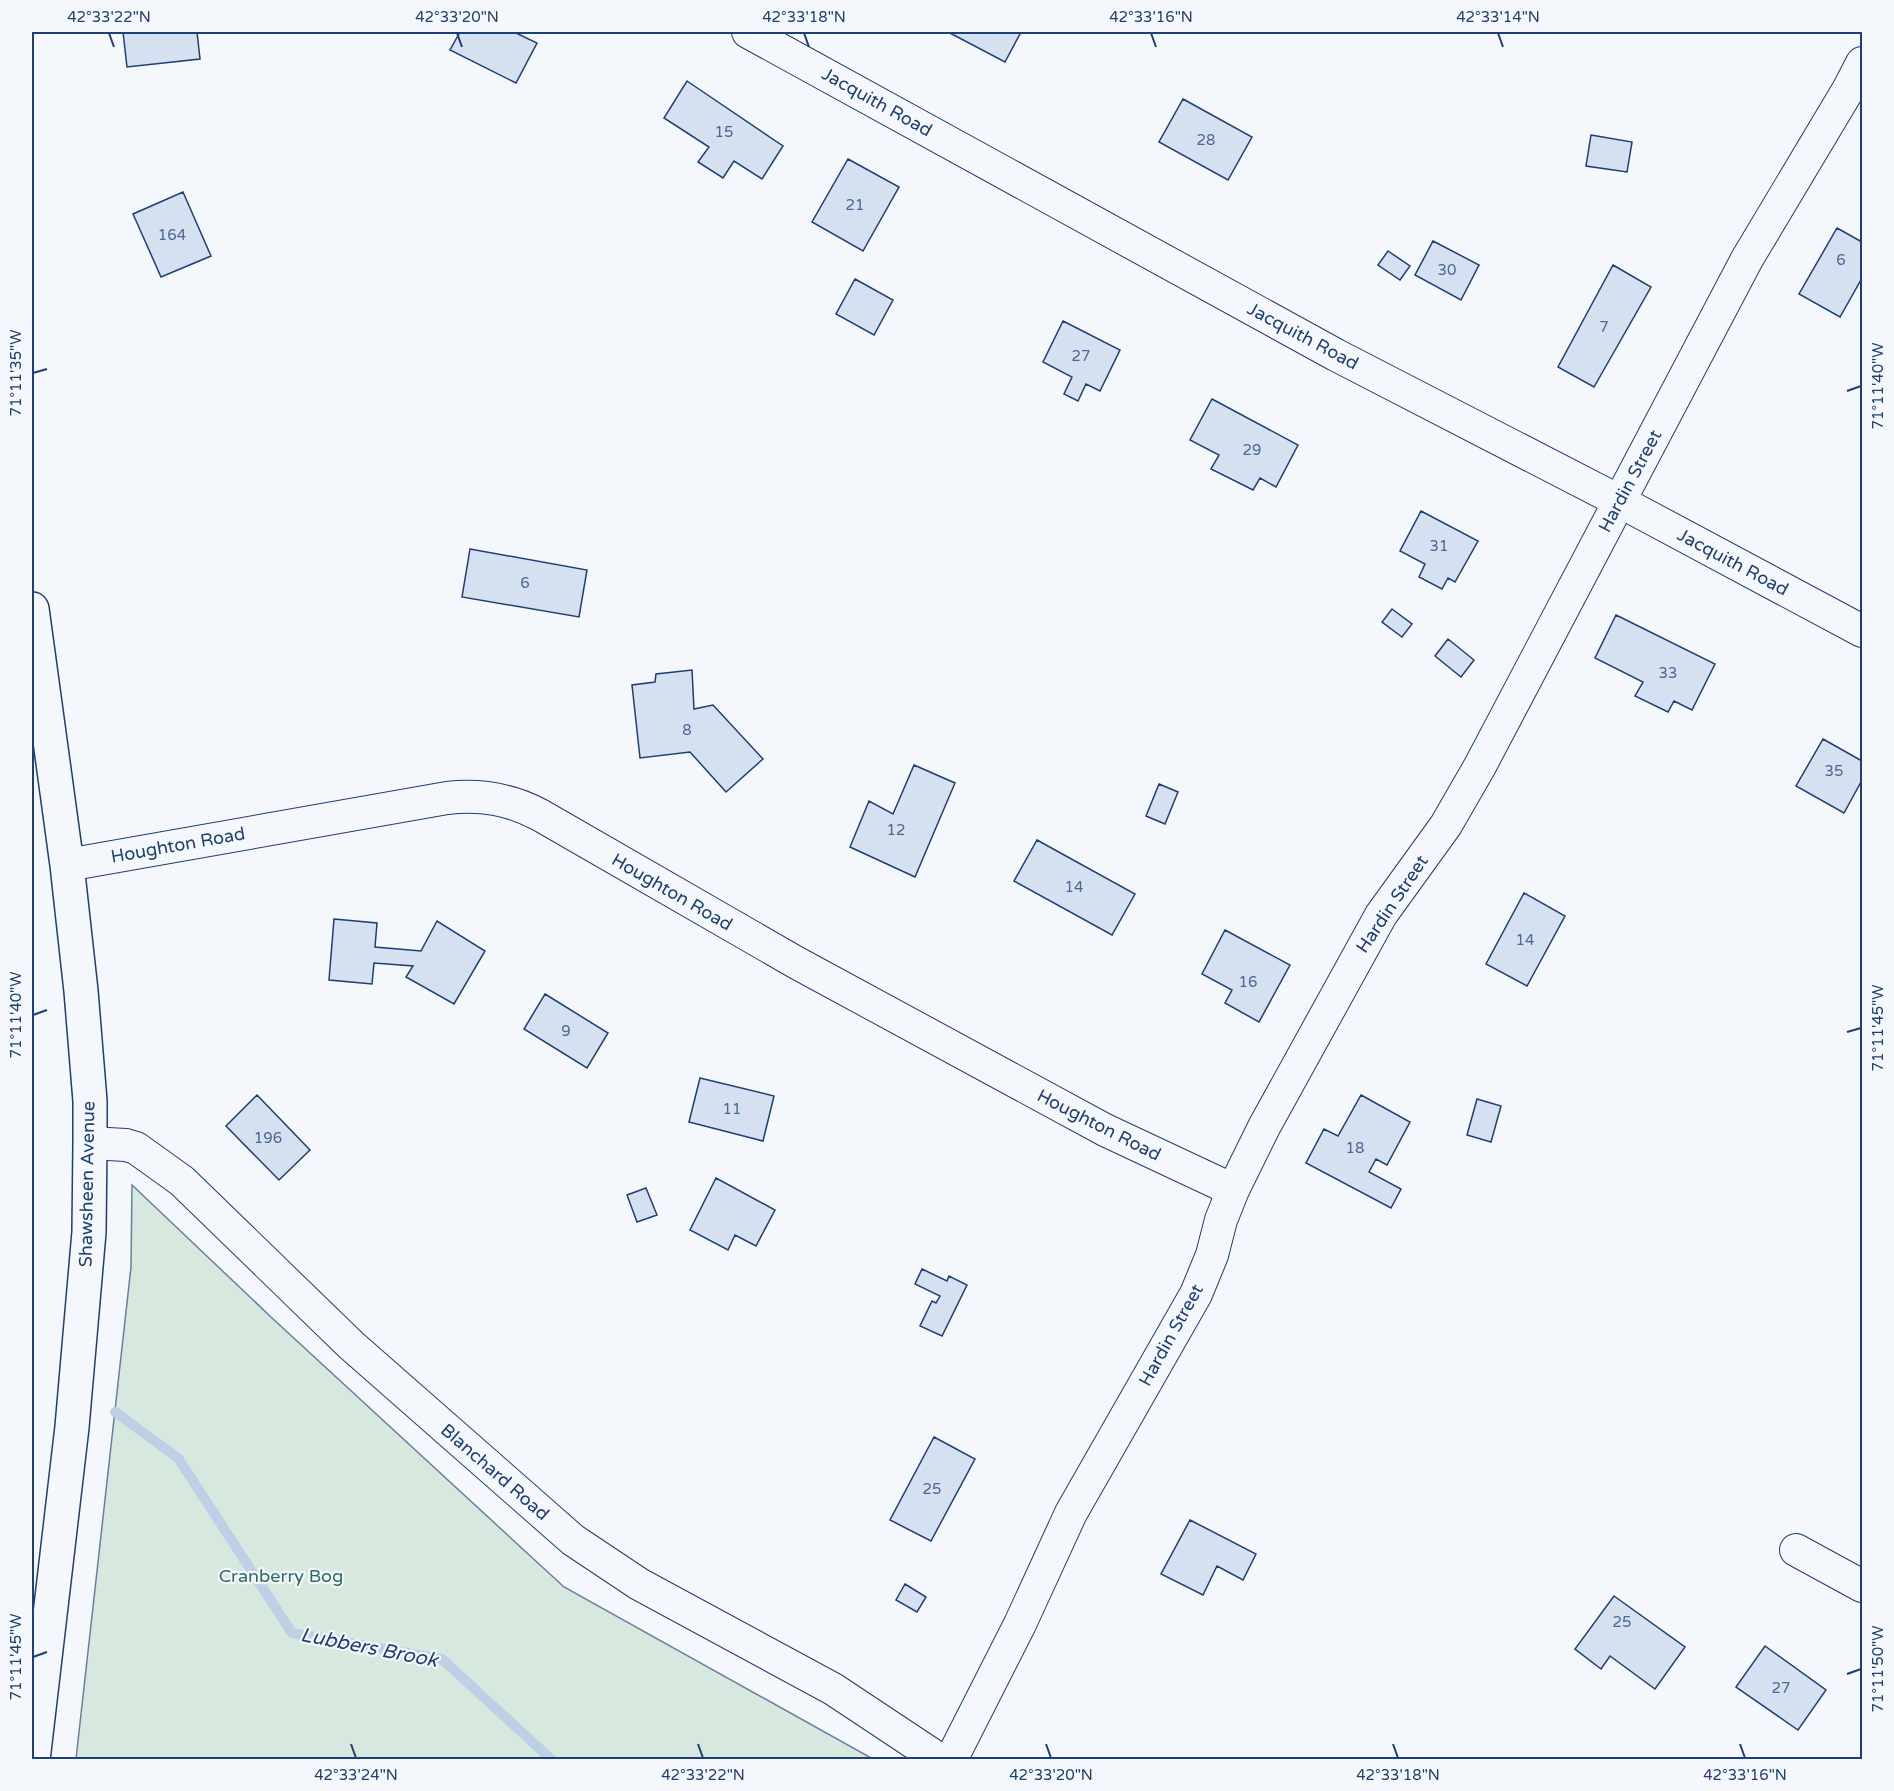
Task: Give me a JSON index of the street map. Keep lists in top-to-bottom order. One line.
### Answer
{"streets":{"main road":["Shawsheen Avenue"],"street":["Jacquith Road","Hardin Street","Houghton Road","Blanchard Road"]},"crossings":[["Jacquith Road","Hardin Street"],["Hardin Street","Houghton Road"],["Houghton Road","Shawsheen Avenue"],["Shawsheen Avenue","Blanchard Road"]],"water":["Lubbers Brook"],"parks":["Cranberry Bog"],"house_numbers":["15","28","21","164","6","30","7","27","29","31","6","33","8","35","12","14","14","16","9","11","196","18","25","25","27"],"coordinates":["42°33'22\"N","42°33'20\"N","42°33'18\"N","42°33'16\"N","42°33'14\"N","71°11'35\"W","71°11'40\"W","71°11'45\"W","71°11'50\"W","42°33'24\"N"]}
